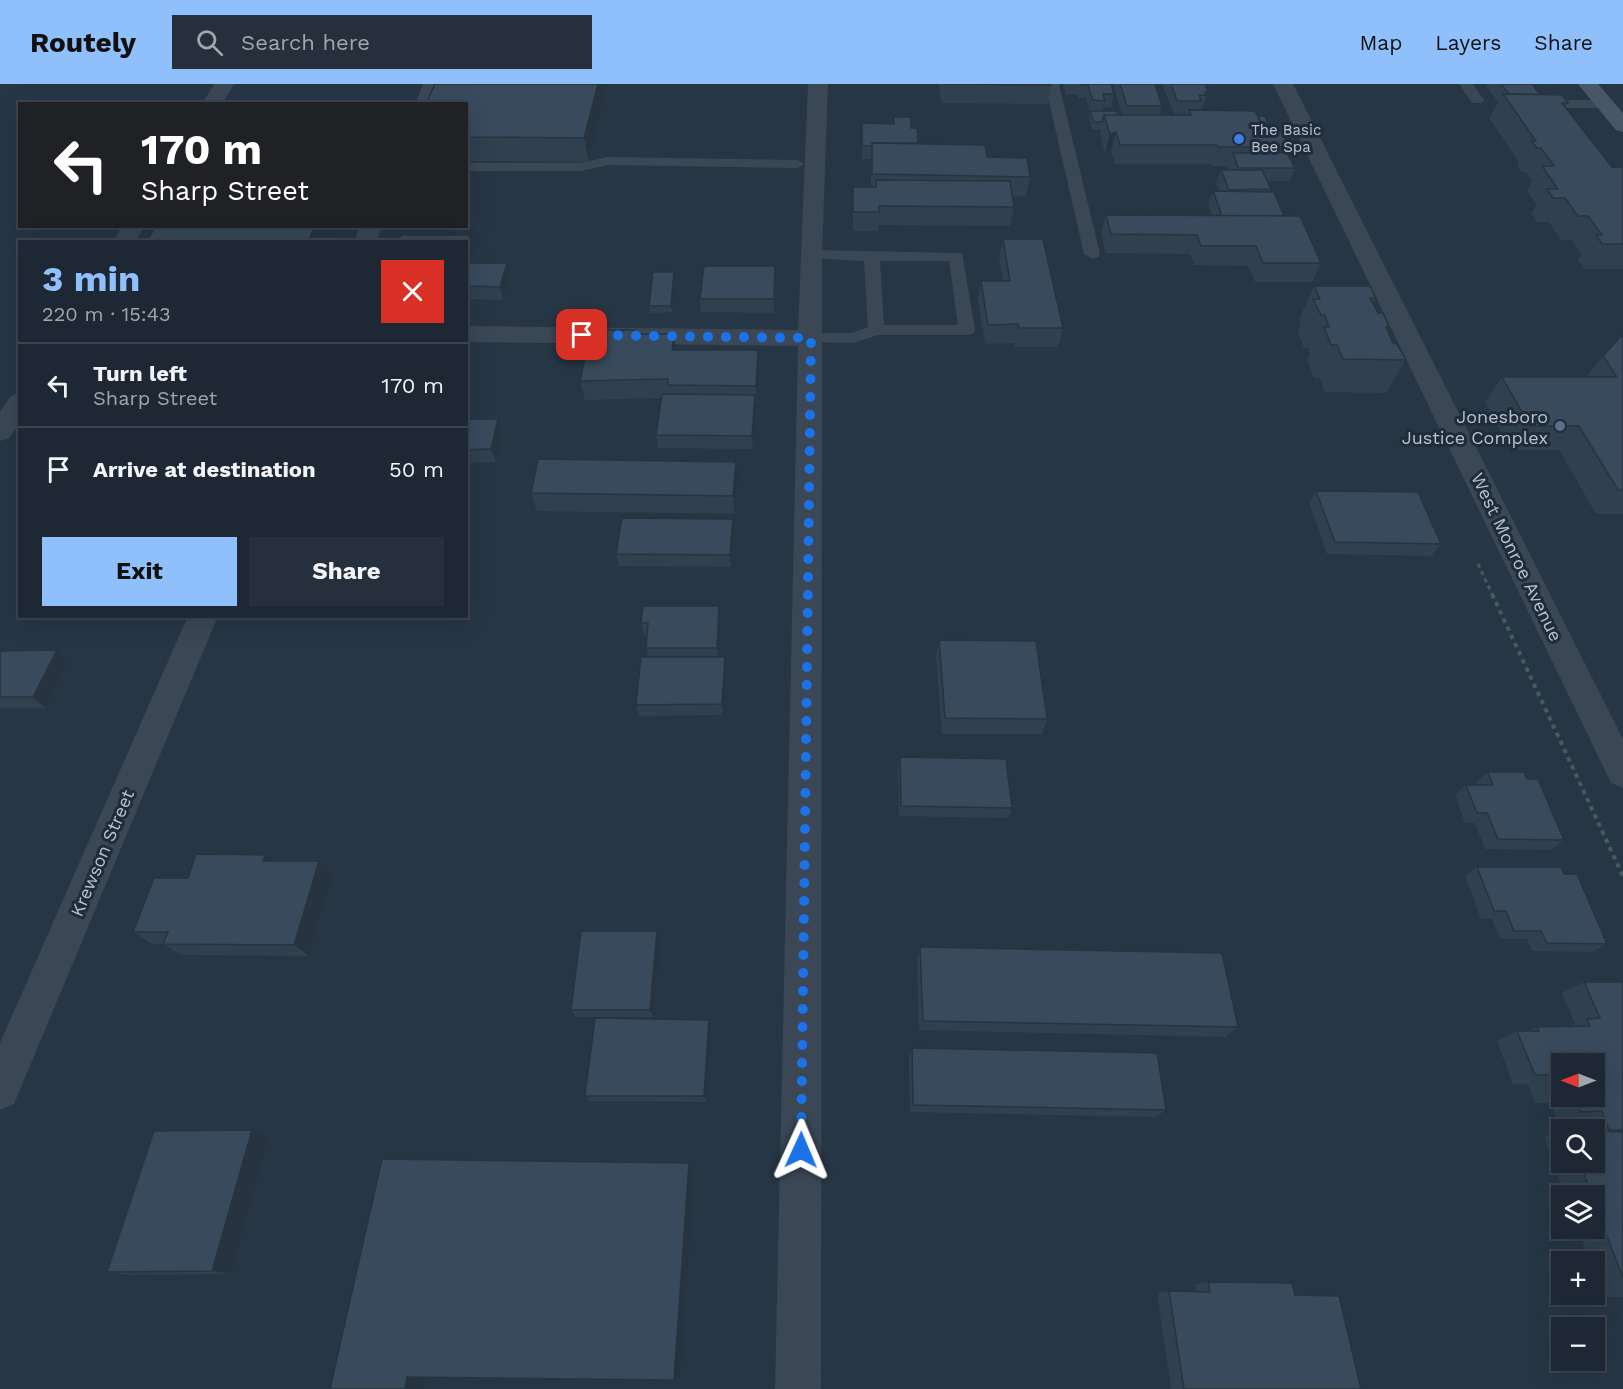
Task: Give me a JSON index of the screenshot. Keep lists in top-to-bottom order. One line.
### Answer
{"streets":{"street":["West Monroe Avenue","Krewson Street"]},"places":["The Basic Bee Spa","Jonesboro Justice Complex"],"north":"left","page":{"header":"Routely","search":"Search here","nav":["Map","Layers","Share"],"turn":["170 m","Sharp Street"],"heading":["3 min","220 m · 15:43"],"list":[{"name":"Turn left","note":"Sharp Street","value":"170 m"},{"name":"Arrive at destination","value":"50 m"}],"buttons":["Exit","Share"],"map_buttons":["+","−"]}}
